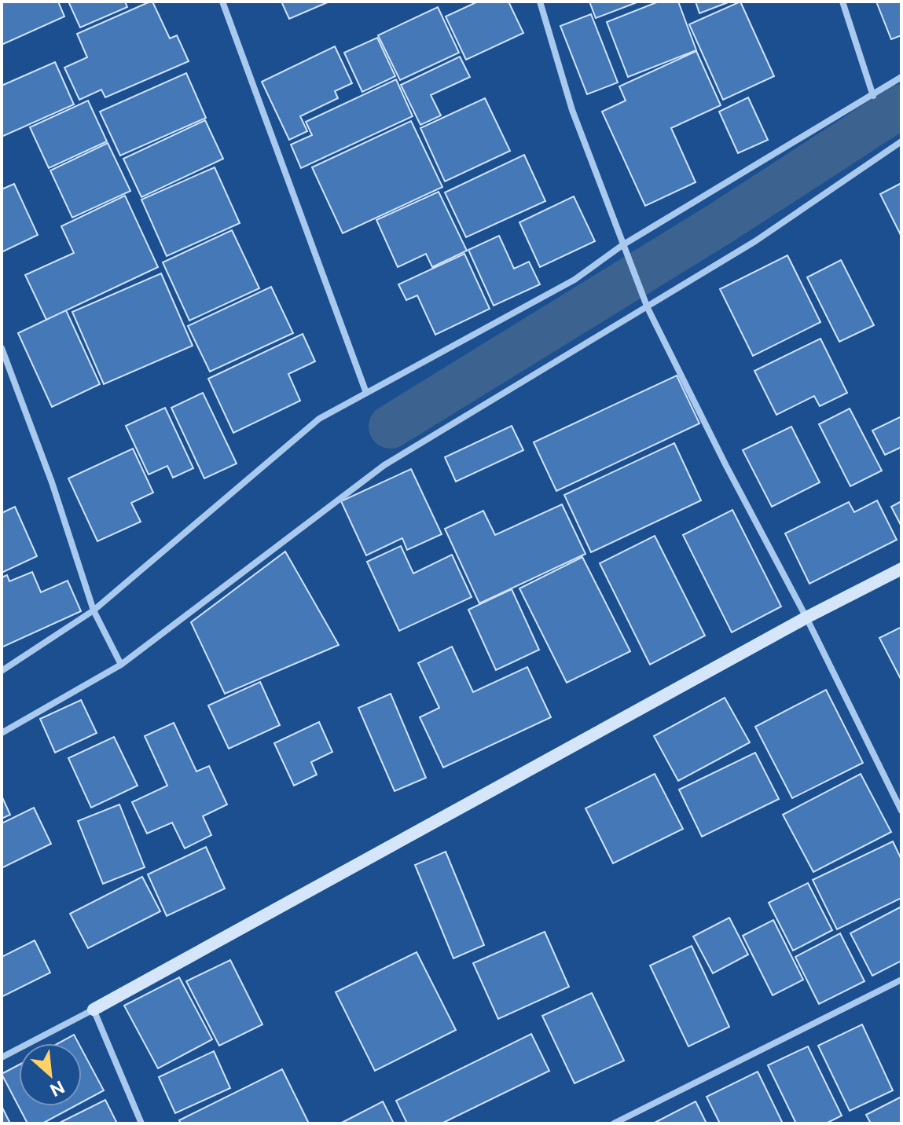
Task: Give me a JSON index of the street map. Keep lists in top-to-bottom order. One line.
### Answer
{"north":"bottom right"}
